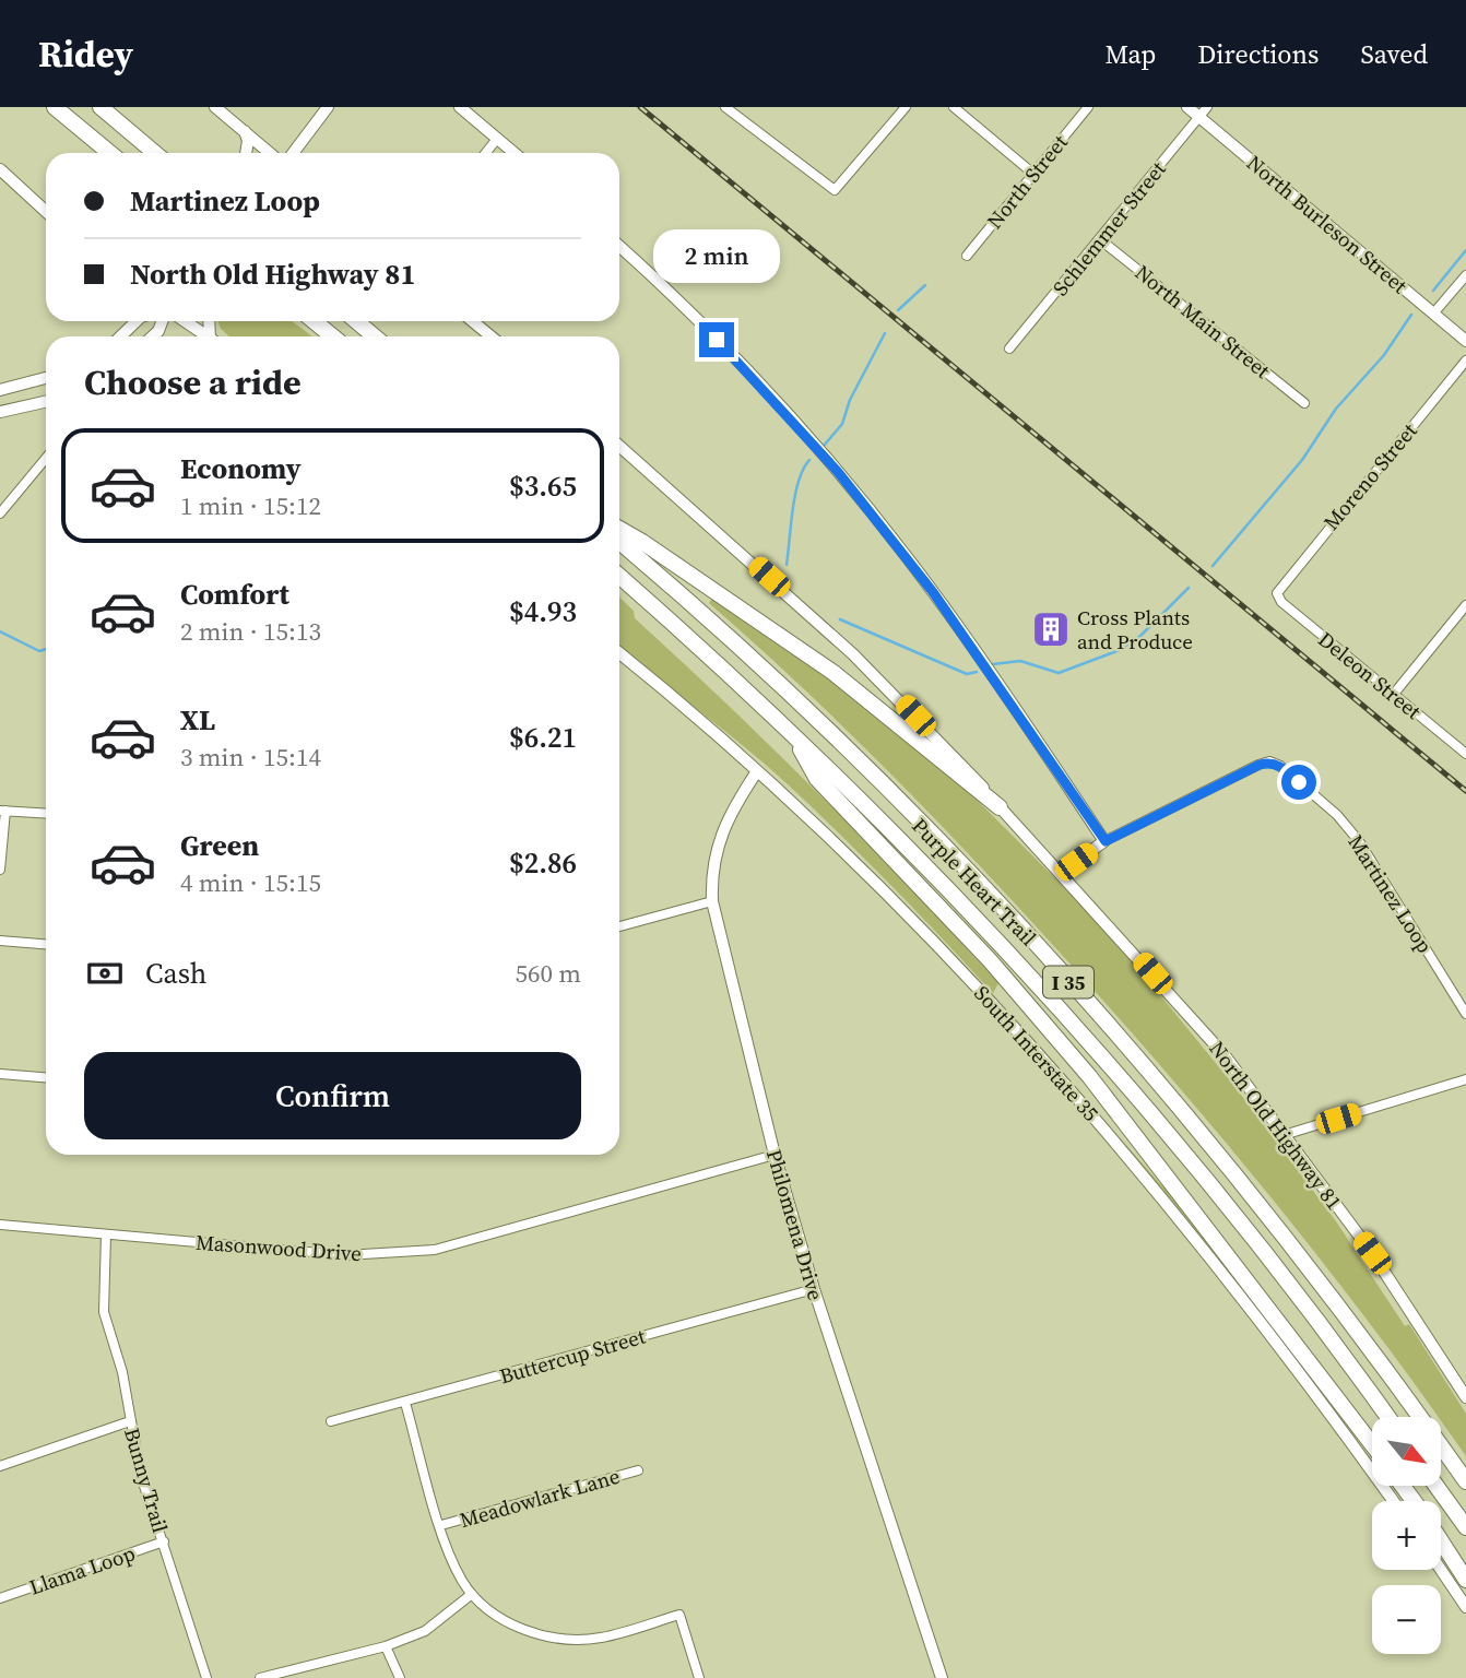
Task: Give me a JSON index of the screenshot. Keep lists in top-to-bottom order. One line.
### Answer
{"streets":{"highway":["Purple Heart Trail","I 35"],"main road":["North Burleson Street","Martinez Loop","South Interstate 35","North Old Highway 81","Philomena Drive"],"street":["North Street","Schlemmer Street","North Main Street","Moreno Street","Deleon Street","Masonwood Drive","Buttercup Street","Bunny Trail","Meadowlark Lane","Llama Loop"]},"crossings":[["North Burleson Street","Schlemmer Street"],["Schlemmer Street","North Main Street"],["Moreno Street","Deleon Street"],["Martinez Loop","North Old Highway 81"],["South Interstate 35","Philomena Drive"],["Philomena Drive","Masonwood Drive"],["Philomena Drive","Buttercup Street"],["Masonwood Drive","Bunny Trail"],["Bunny Trail","Llama Loop"]],"places":{"building":["Cross Plants and Produce"]},"north":"bottom right","page":{"header":"Ridey","nav":["Map","Directions","Saved"],"banner":["Martinez Loop","North Old Highway 81"],"bubble":"2 min","heading":"Choose a ride","list":[{"name":"Economy","note":"1 min · 15:12","value":"$3.65"},{"name":"Comfort","note":"2 min · 15:13","value":"$4.93"},{"name":"XL","note":"3 min · 15:14","value":"$6.21"},{"name":"Green","note":"4 min · 15:15","value":"$2.86"}],"pay":["Cash","560 m"],"buttons":"Confirm","map_buttons":["+","−"]}}
